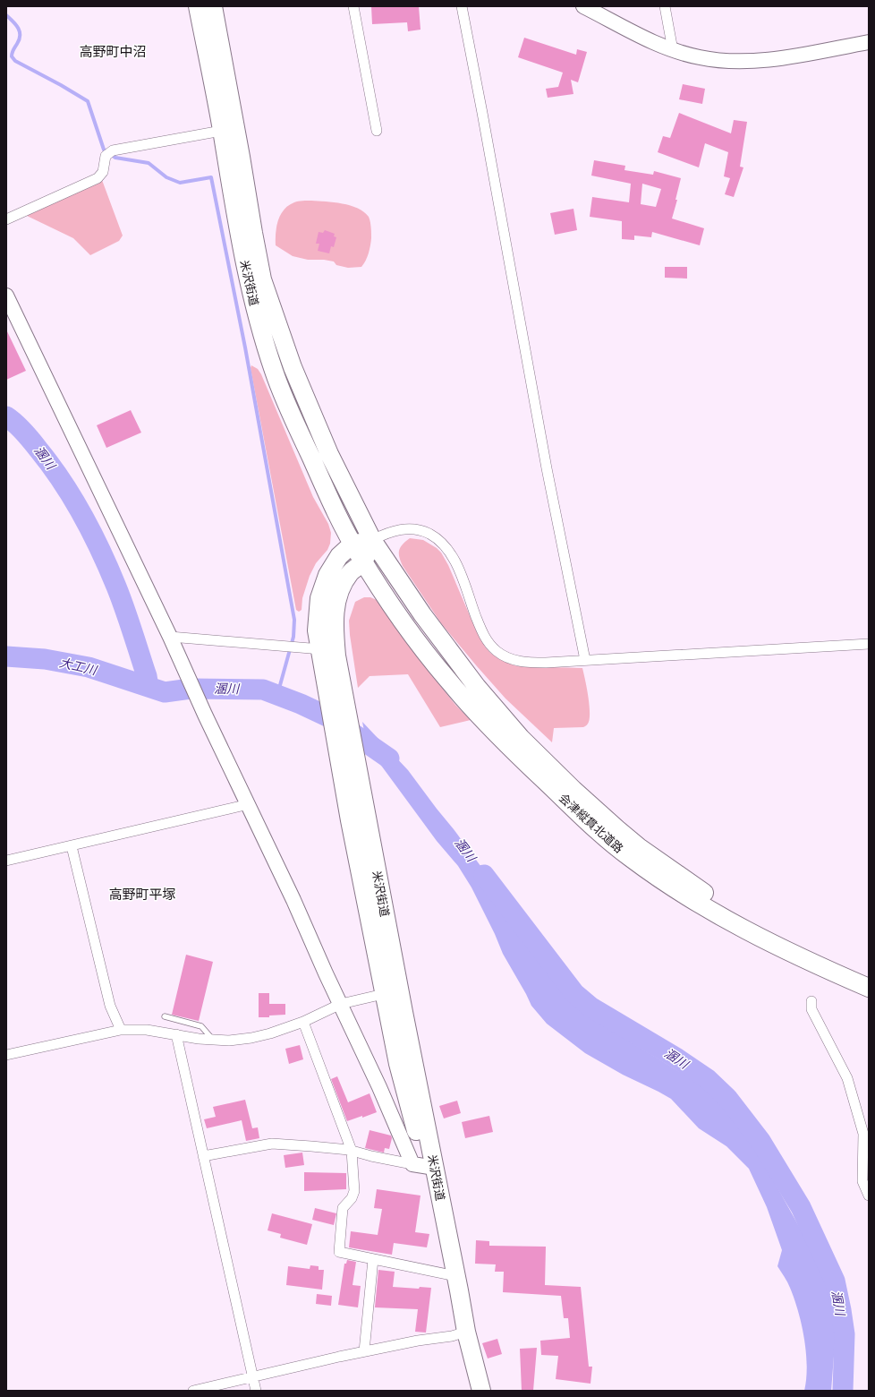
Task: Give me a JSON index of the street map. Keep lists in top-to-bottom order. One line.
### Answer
{"streets":{"highway":["米沢街道","会津縦貫北道路"]},"crossings":[["米沢街道","会津縦貫北道路"]],"districts":["高野町中沼","高野町平塚"],"water":["溷川","大工川"]}
